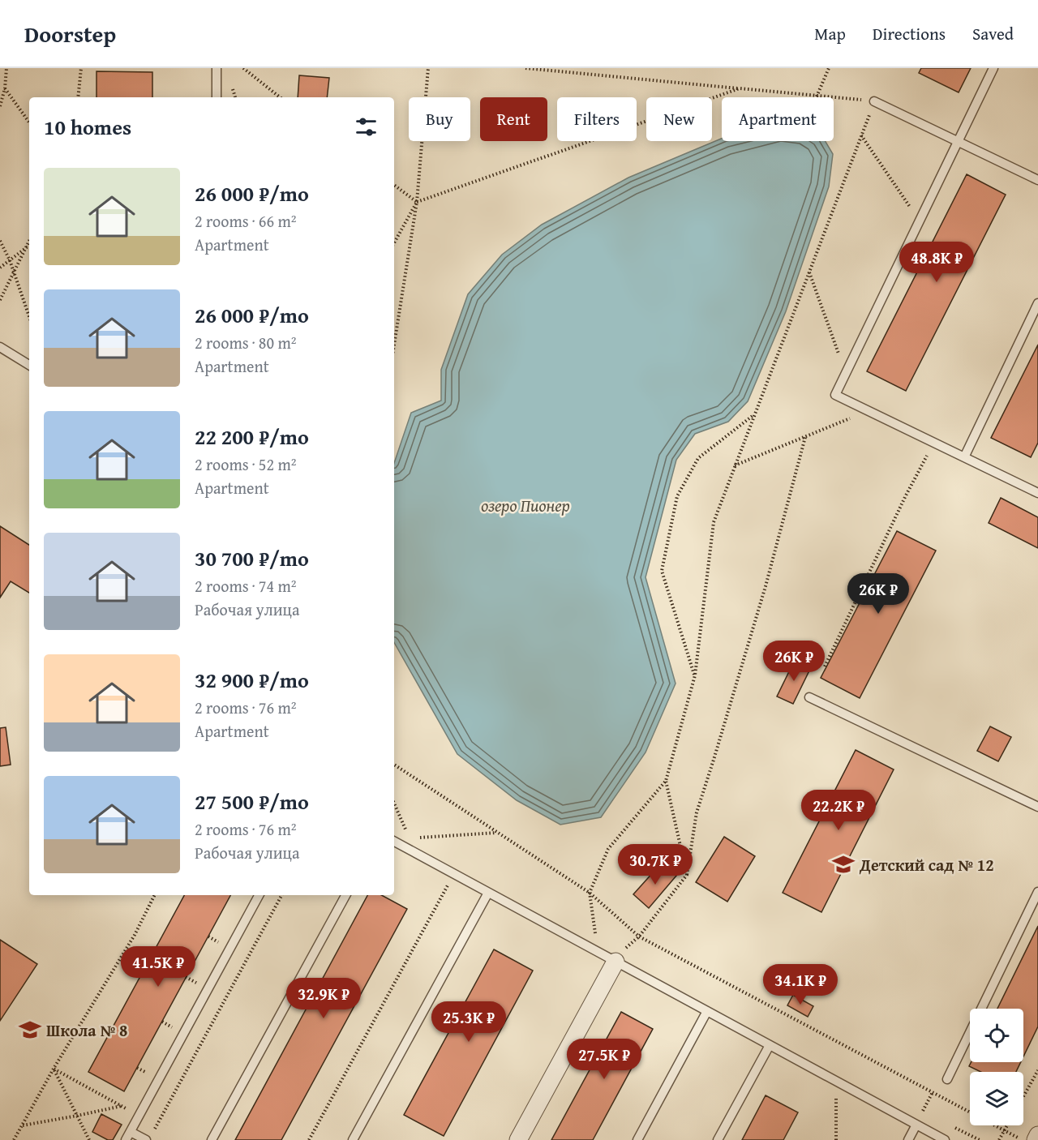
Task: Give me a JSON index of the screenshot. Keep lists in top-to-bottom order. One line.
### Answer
{"water":["озеро Пионер"],"places":{"school or university":["Детский сад № 12","Школа № 8"]},"page":{"header":"Doorstep","nav":["Map","Directions","Saved"],"chip":["Buy","Rent","Filters","New","Apartment"],"heading":"10 homes","list":[{"name":"26 000 ₽/mo","note":"2 rooms · 66 m² · Apartment"},{"name":"26 000 ₽/mo","note":"2 rooms · 80 m² · Apartment"},{"name":"22 200 ₽/mo","note":"2 rooms · 52 m² · Apartment"},{"name":"30 700 ₽/mo","note":"2 rooms · 74 m² · Рабочая улица"},{"name":"32 900 ₽/mo","note":"2 rooms · 76 m² · Apartment"},{"name":"27 500 ₽/mo","note":"2 rooms · 76 m² · Рабочая улица"}],"price":["48.8K ₽","26K ₽","26K ₽","22.2K ₽","30.7K ₽","41.5K ₽","34.1K ₽","32.9K ₽","25.3K ₽","27.5K ₽"]}}
